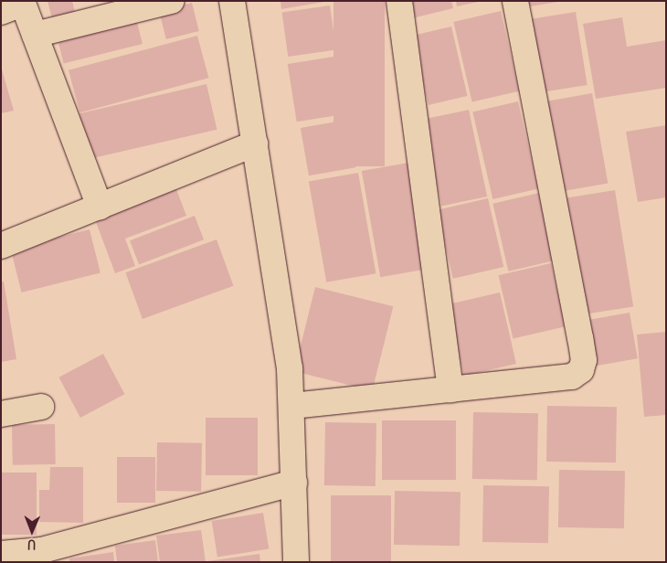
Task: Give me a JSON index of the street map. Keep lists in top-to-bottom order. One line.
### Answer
{"north":"bottom"}
